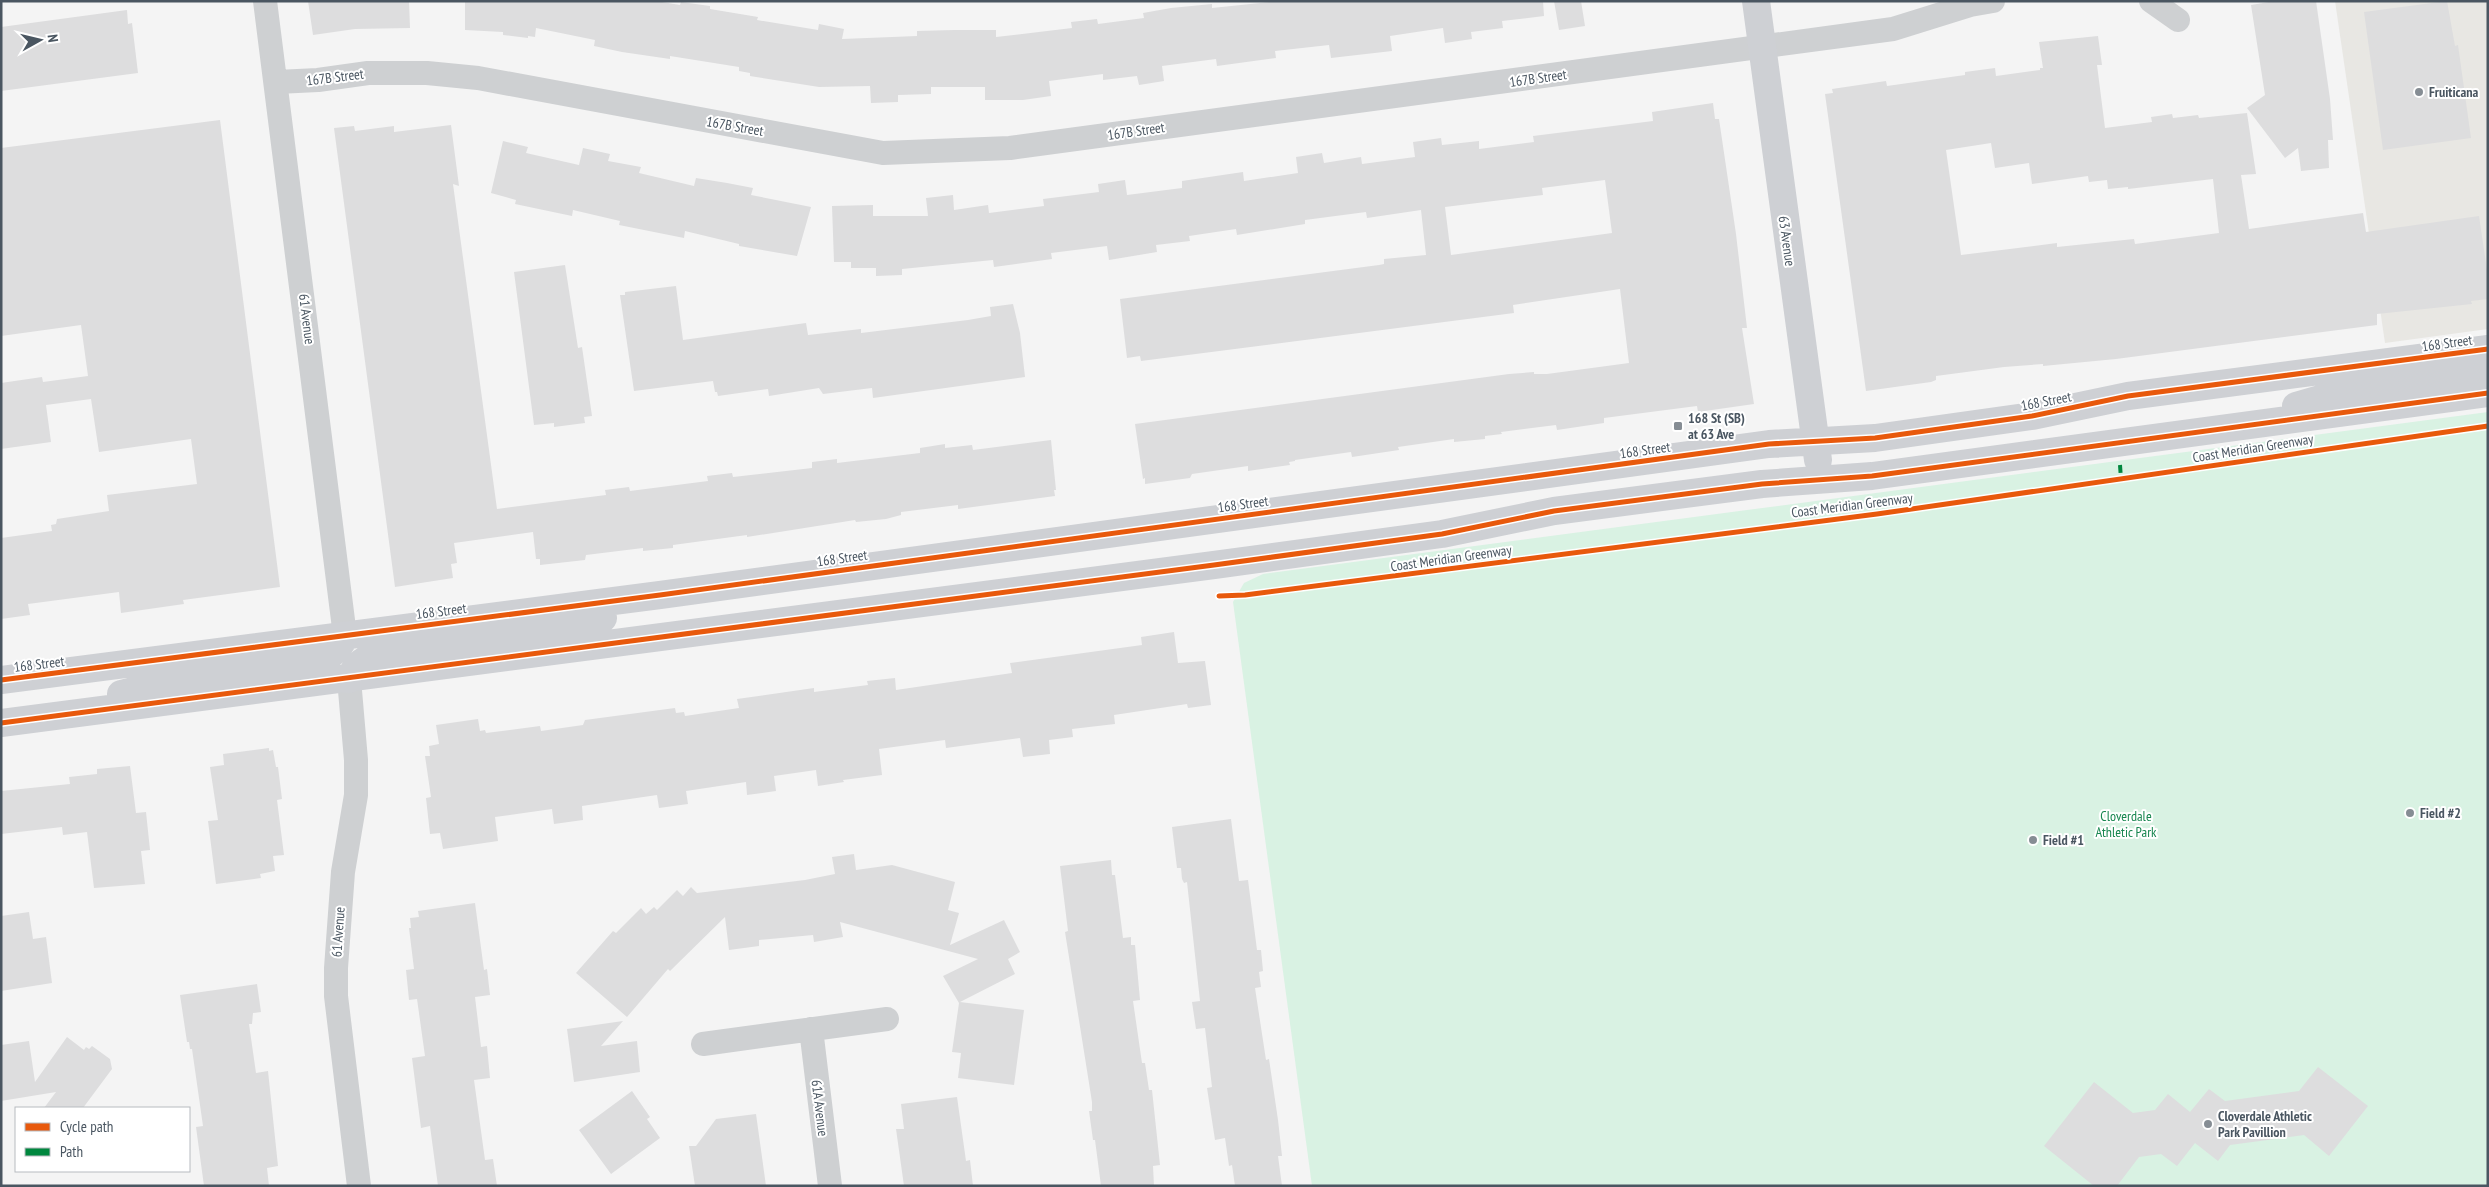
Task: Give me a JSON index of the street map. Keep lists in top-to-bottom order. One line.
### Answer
{"streets":{"main road":["63 Avenue","168 Street"],"street":["167B Street","61 Avenue","61A Avenue"],"cycle path":["Coast Meridian Greenway"]},"crossings":[["167B Street","63 Avenue"],["167B Street","61 Avenue"],["63 Avenue","168 Street"],["61 Avenue","168 Street"]],"parks":["Cloverdale Athletic Park"],"places":{"other":["Fruiticana","Field #2","Field #1","Cloverdale Athletic Park Pavillion"],"transit":["168 St (SB) at 63 Ave"]},"legend":["Cycle path","Path"],"north":"right"}
